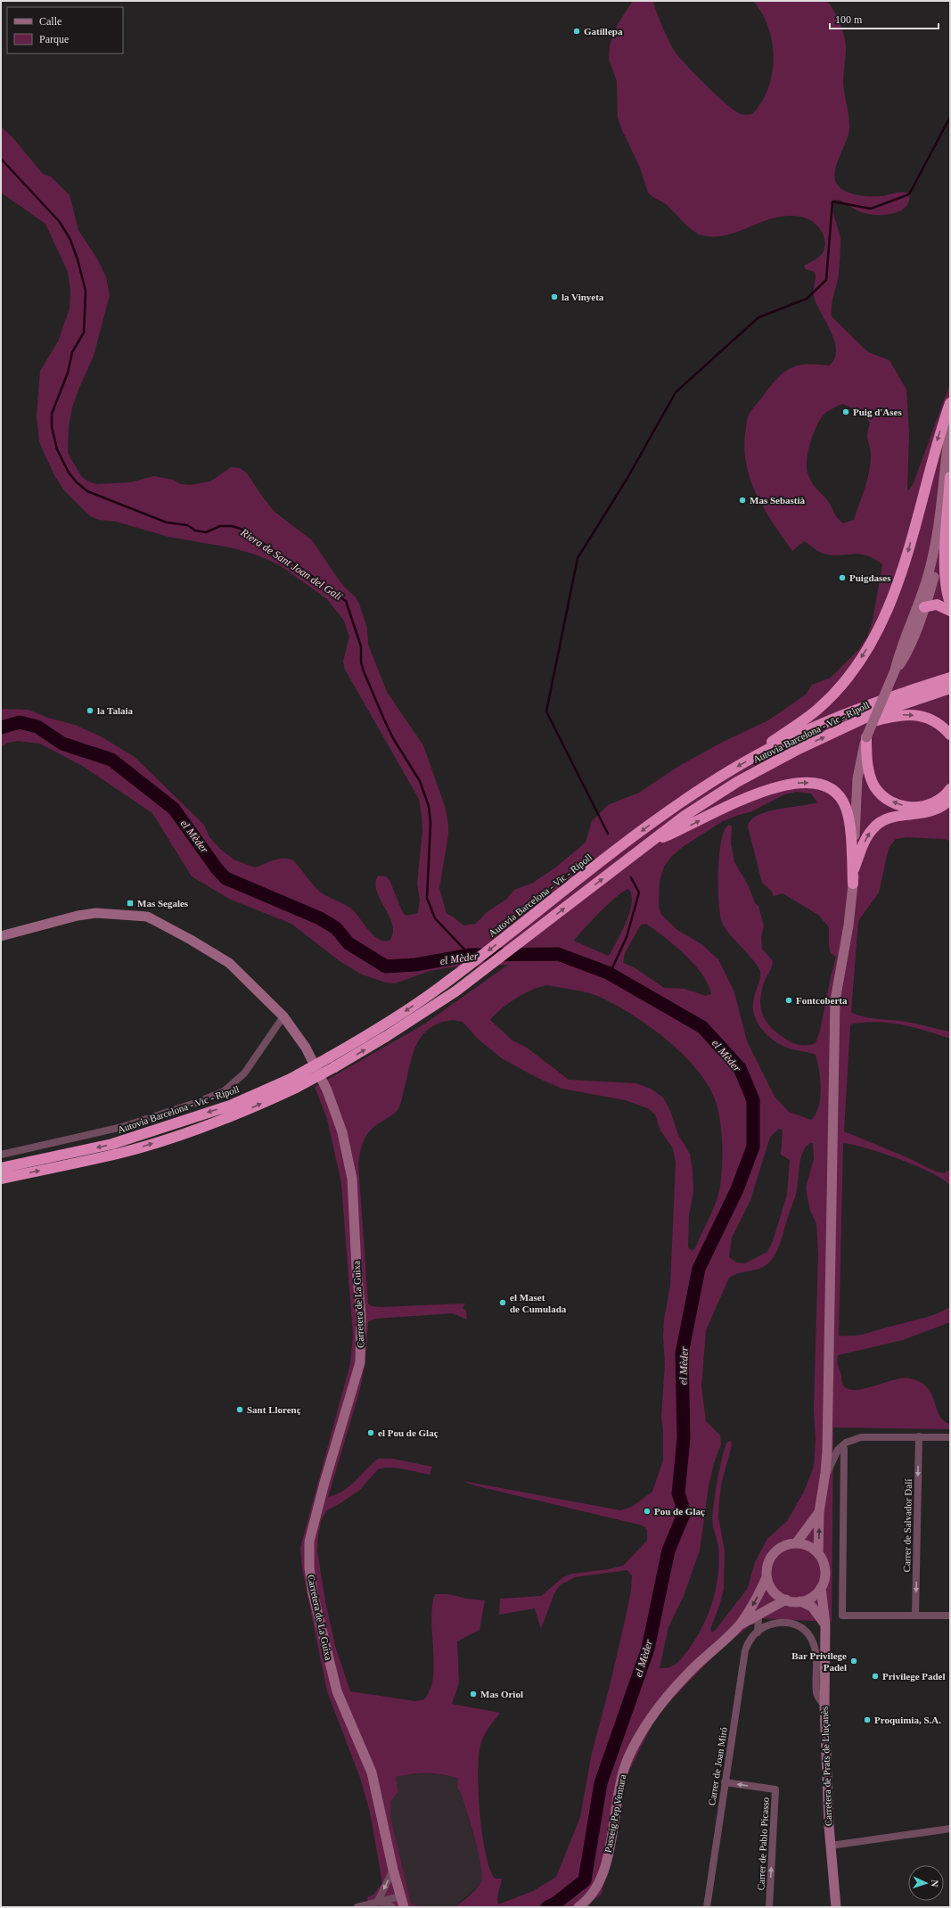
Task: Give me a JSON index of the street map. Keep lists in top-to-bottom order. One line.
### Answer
{"streets":{"highway":["Autovia Barcelona - Vic - Ripoll"],"street":["Carretera de La Guixa","Carrer de Salvador Dalí","Carrer de Joan Miró","Carretera de Prats de Lluçanès","Passeig Pep Ventura","Carrer de Pablo Picasso"]},"crossings":[["Carrer de Joan Miró","Carretera de Prats de Lluçanès"],["Carrer de Joan Miró","Carrer de Pablo Picasso"],["Carretera de Prats de Lluçanès","Passeig Pep Ventura"]],"one_way":["Carrer de Salvador Dalí"],"water":["Riera de Sant Joan del Galí","el Mèder"],"places":{"other":["Gatillepa","la Vinyeta","Puig d'Ases","Mas Sebastià","Puigdases","la Talaia","Fontcoberta","el Maset de Cumulada","Sant Llorenç","el Pou de Glaç","Pou de Glaç","Bar Privilege Padel","Privilege Padel","Mas Oriol","Proquimia, S.A."],"transit":["Mas Segales"]},"legend":["Calle","Parque"],"scale_bar":"100 m","north":"right"}
